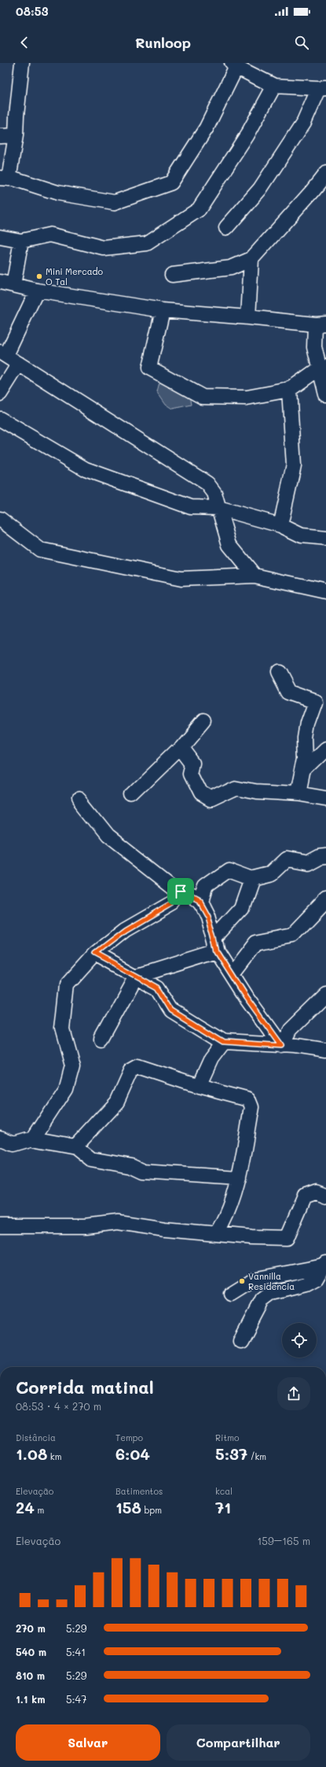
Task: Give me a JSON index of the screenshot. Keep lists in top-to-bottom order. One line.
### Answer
{"places":["Mini Mercado O Tal","Vannilla Residencia"],"page":{"status":"08:53","header":"Runloop","heading":["Corrida matinal","08:53 · 4 × 270 m"],"stats":[["Distância","1.08 km"],["Tempo","6:04"],["Ritmo","5:37 /km"],["Elevação","24 m"],["Batimentos","158 bpm"],["kcal","71"]],"chart":["Elevação","159–165 m"],"list":[{"name":"270 m","note":"5:29"},{"name":"540 m","note":"5:41"},{"name":"810 m","note":"5:29"},{"name":"1.1 km","note":"5:47"}],"buttons":["Salvar","Compartilhar"]}}
